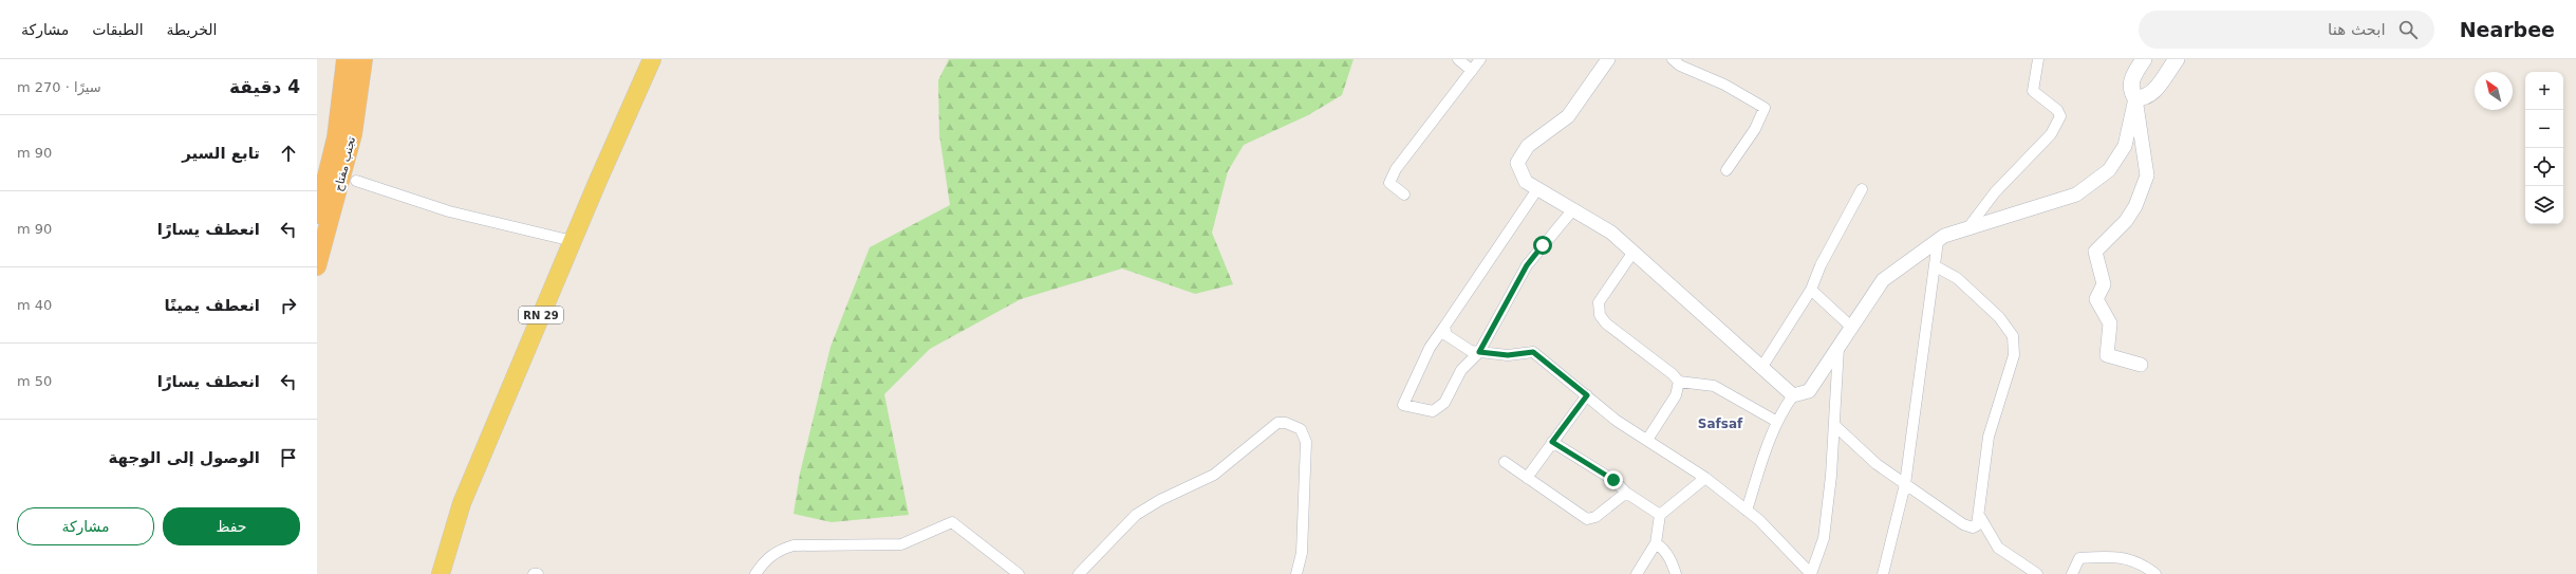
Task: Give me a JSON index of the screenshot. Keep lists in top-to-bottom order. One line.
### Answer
{"streets":{"highway":["تجنب مفتاح"],"main road":["RN 29"]},"districts":["Safsaf"],"north":"top left","page":{"header":"Nearbee","search":"ابحث هنا","nav":["الخريطة","الطبقات","مشاركة"],"heading":["4 دقيقة","سيرًا · 270 m"],"map_buttons":["+","−"],"list":[["تابع السير","90 m"],["انعطف يسارًا","90 m"],["انعطف يمينًا","40 m"],["انعطف يسارًا","50 m"],"الوصول إلى الوجهة"],"buttons":["حفظ","مشاركة"]}}
